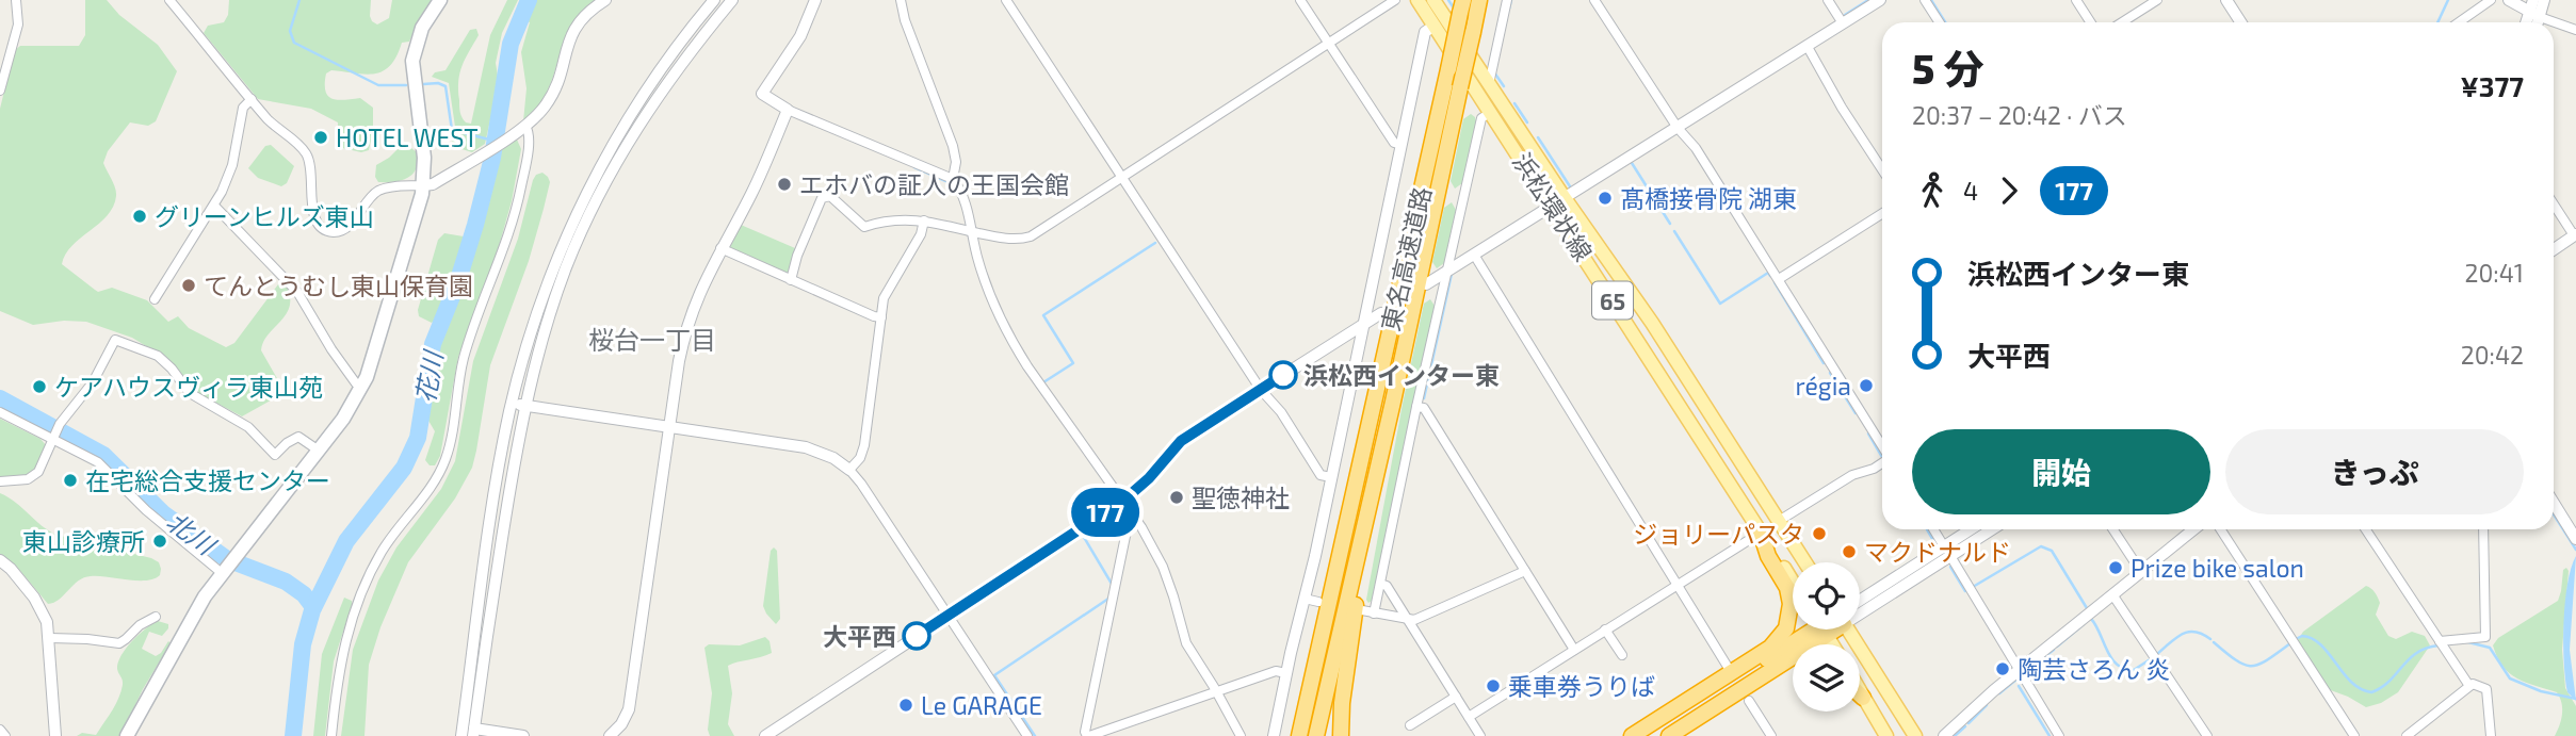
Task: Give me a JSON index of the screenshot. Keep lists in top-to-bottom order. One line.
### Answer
{"streets":{"highway":["東名高速道路"],"main road":["浜松環状線","65"]},"districts":["桜台一丁目"],"water":["花川","北川"],"places":["HOTEL WEST","エホバの証人の王国会館","髙橋接骨院 湖東","グリーンヒルズ東山","てんとうむし東山保育園","浜松西インター東","régia","ケアハウスヴィラ東山苑","在宅総合支援センター","聖徳神社","ジョリーパスタ","東山診療所","マクドナルド","Prize bike salon","大平西","陶芸さろん 炎","乗車券うりば","Le GARAGE"],"lines":["bus line 177"],"page":{"on_map":"177","heading":["5 分","20:37 – 20:42 · バス","¥377"],"legs":["4","177"],"list":[{"name":"浜松西インター東","value":"20:41"},{"name":"大平西","value":"20:42"}],"buttons":["開始","きっぷ"]}}
